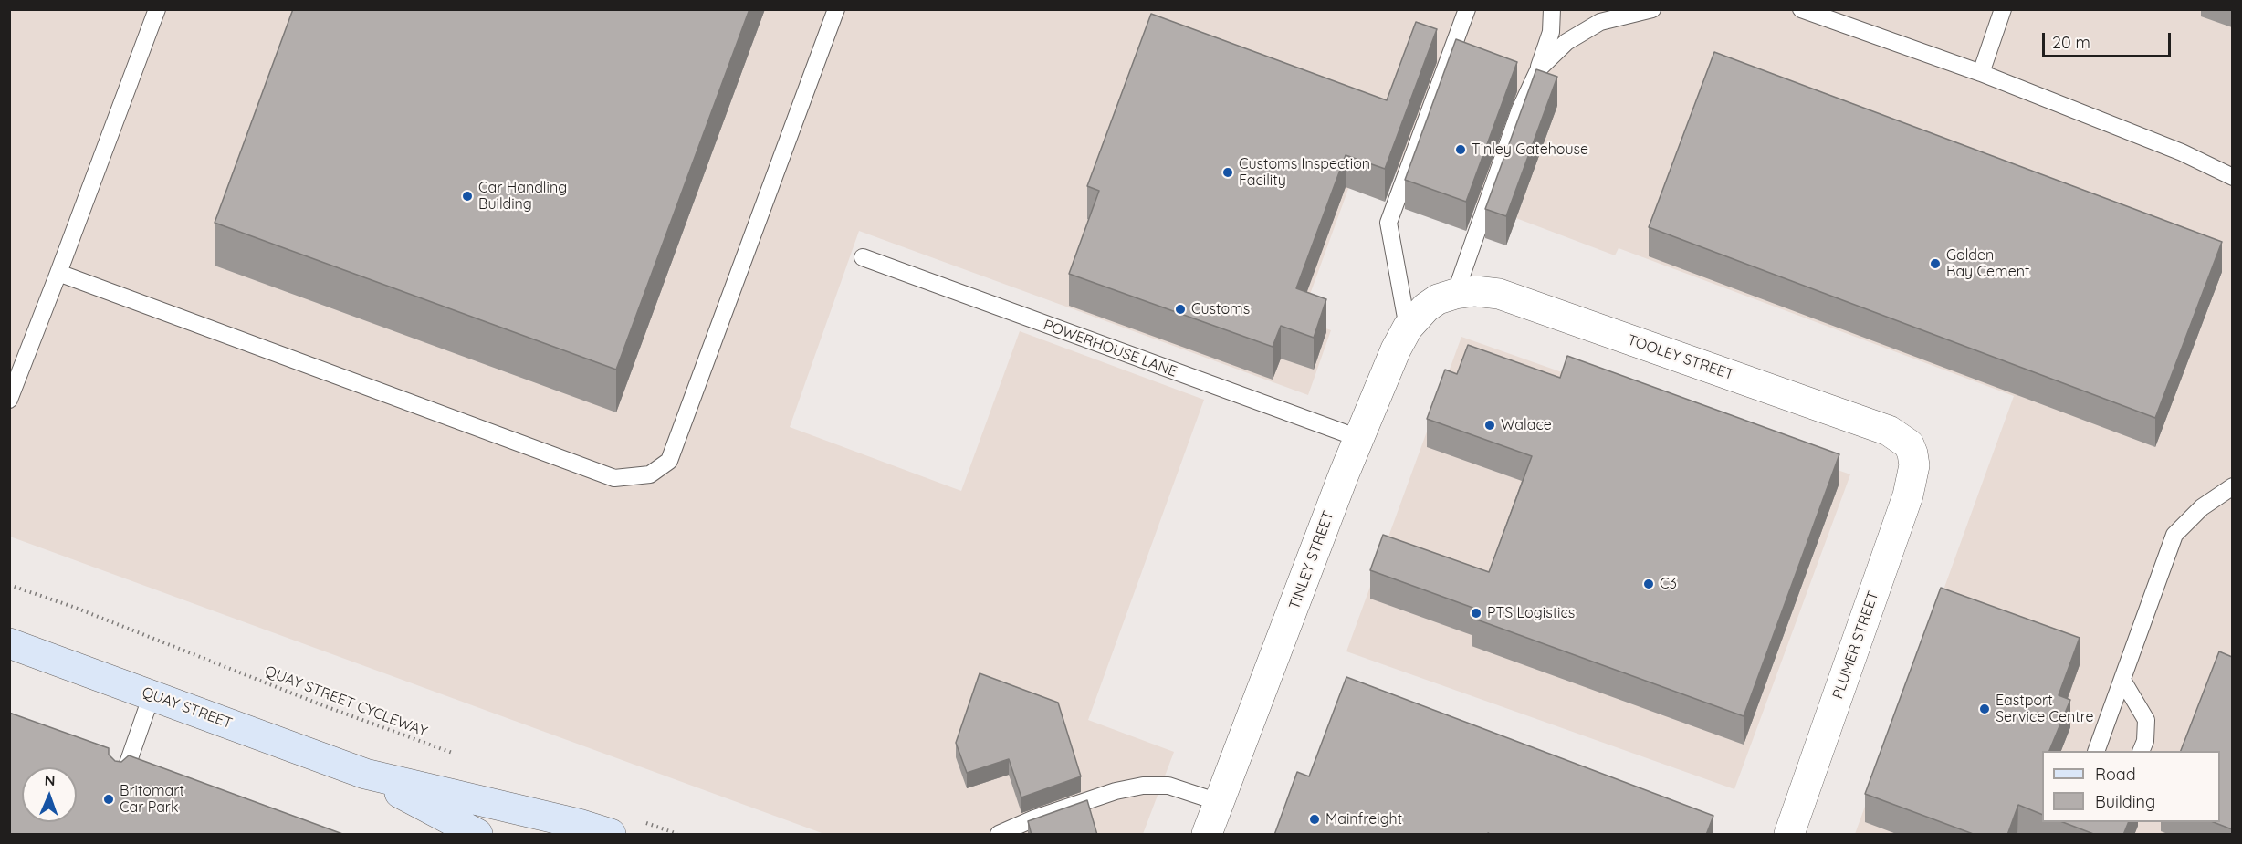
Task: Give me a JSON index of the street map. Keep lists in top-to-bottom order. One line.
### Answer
{"streets":{"main road":["QUAY STREET"],"street":["TOOLEY STREET","TINLEY STREET","PLUMER STREET"],"lane":["POWERHOUSE LANE"],"path":["QUAY STREET CYCLEWAY"]},"crossings":[["POWERHOUSE LANE","TINLEY STREET"],["TOOLEY STREET","TINLEY STREET"],["TOOLEY STREET","PLUMER STREET"]],"places":["Tinley Gatehouse","Customs Inspection Facility","Car Handling Building","Golden Bay Cement","Customs","Walace","C3","PTS Logistics","Eastport Service Centre","Britomart Car Park","Mainfreight"],"legend":["Road","Building"],"scale_bar":"20 m","north":"top"}
